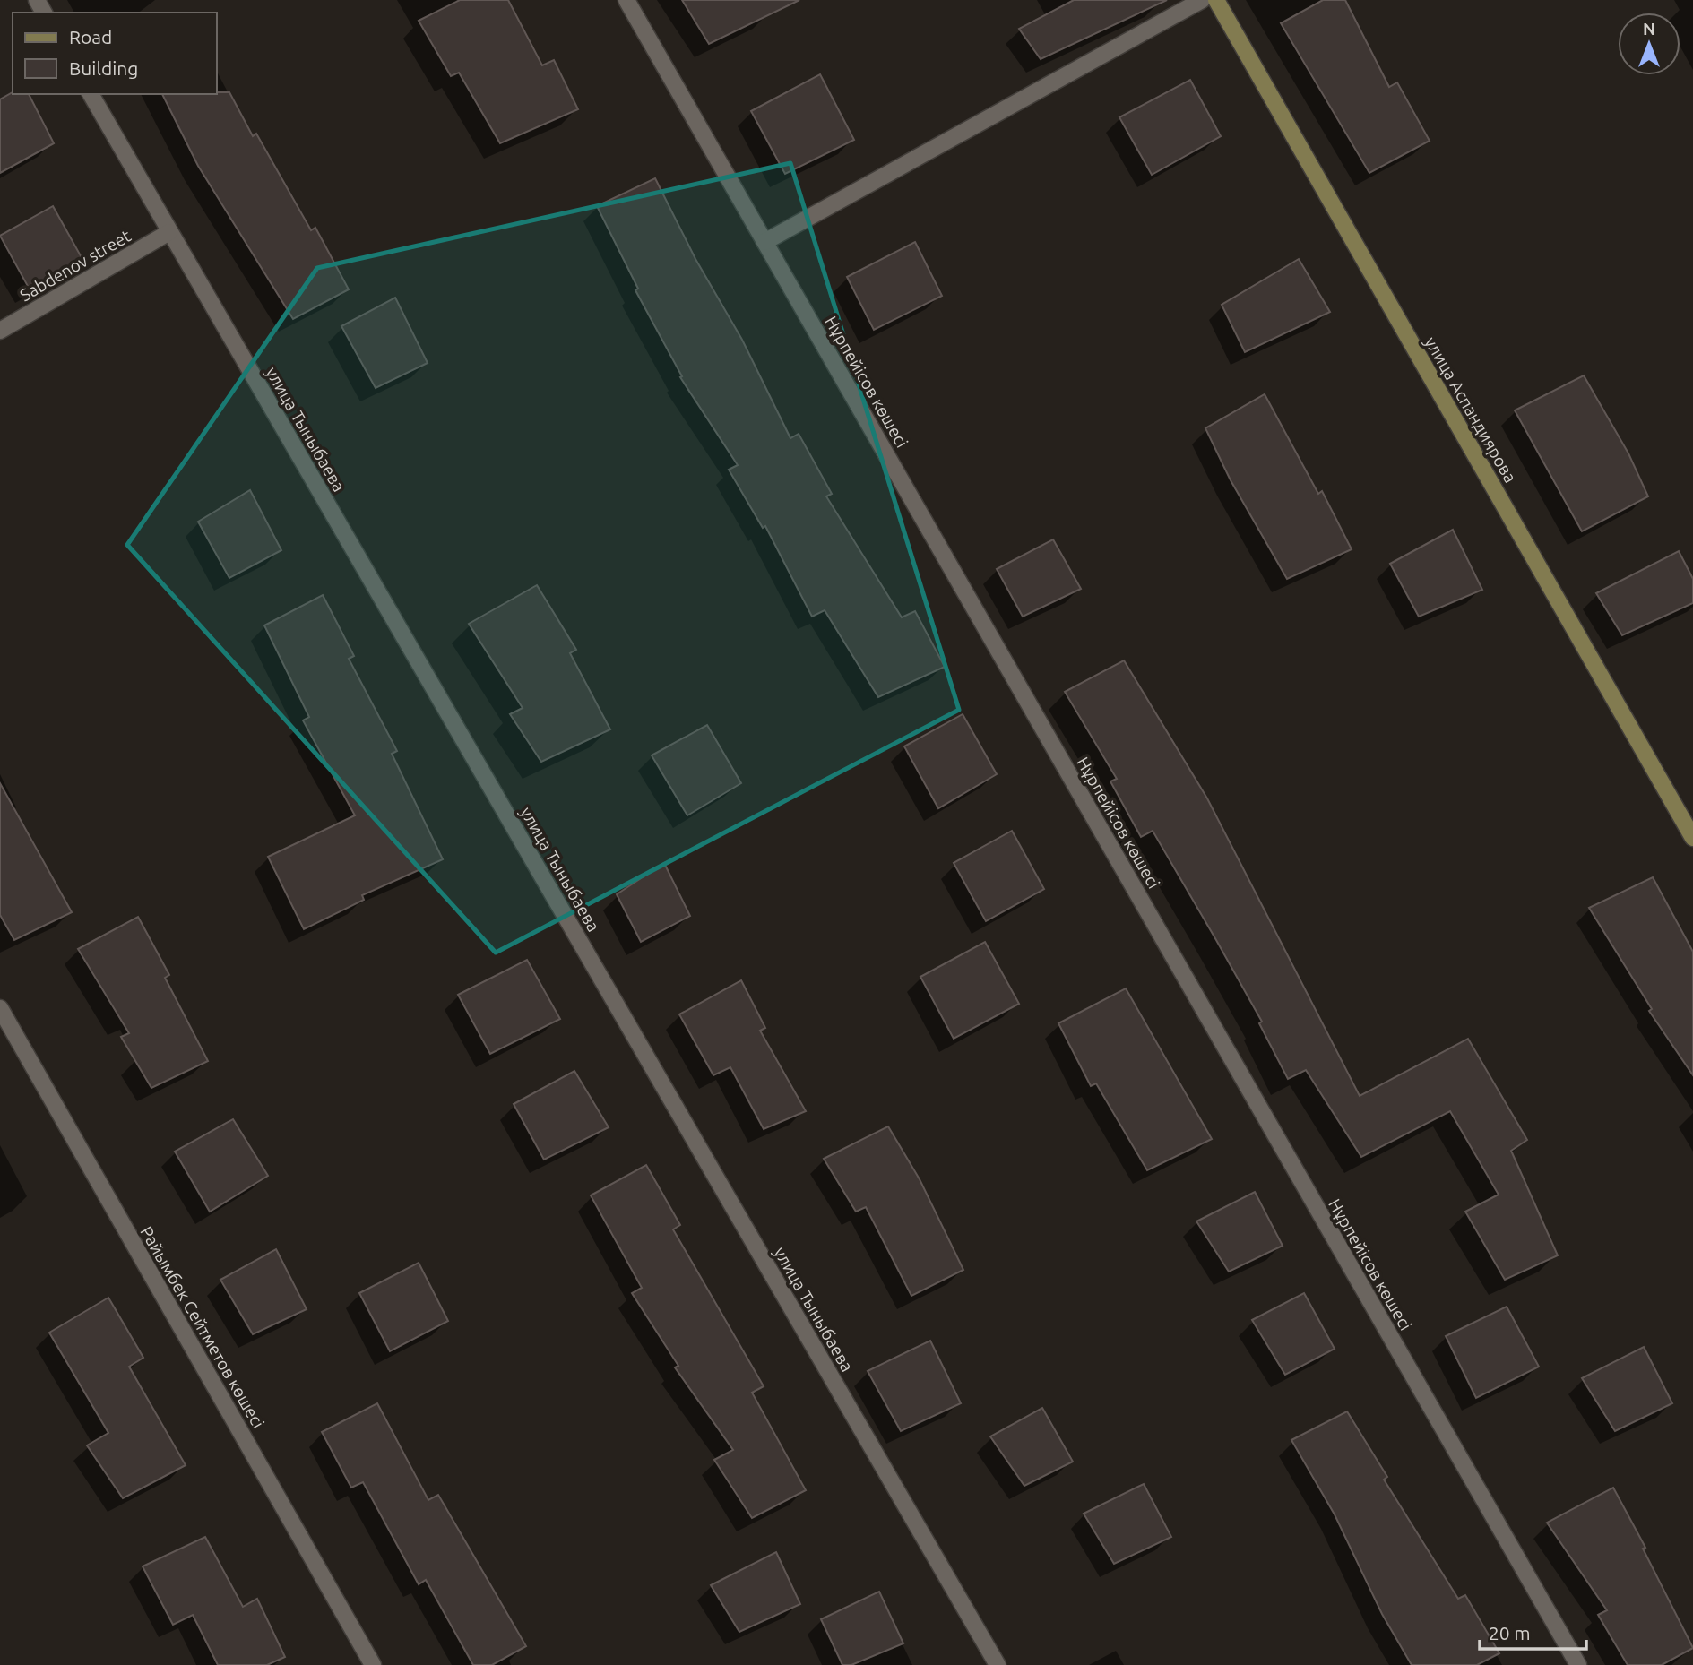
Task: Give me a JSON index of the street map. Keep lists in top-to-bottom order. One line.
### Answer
{"streets":{"street":["Sabdenov street","Нұрпейісов көшесі","улица Аспандиярова","улица Тыныбаева","Райымбек Сейтметов көшесі"]},"crossings":[["Sabdenov street","улица Тыныбаева"]],"legend":["Road","Building"],"scale_bar":"20 m","north":"top"}
